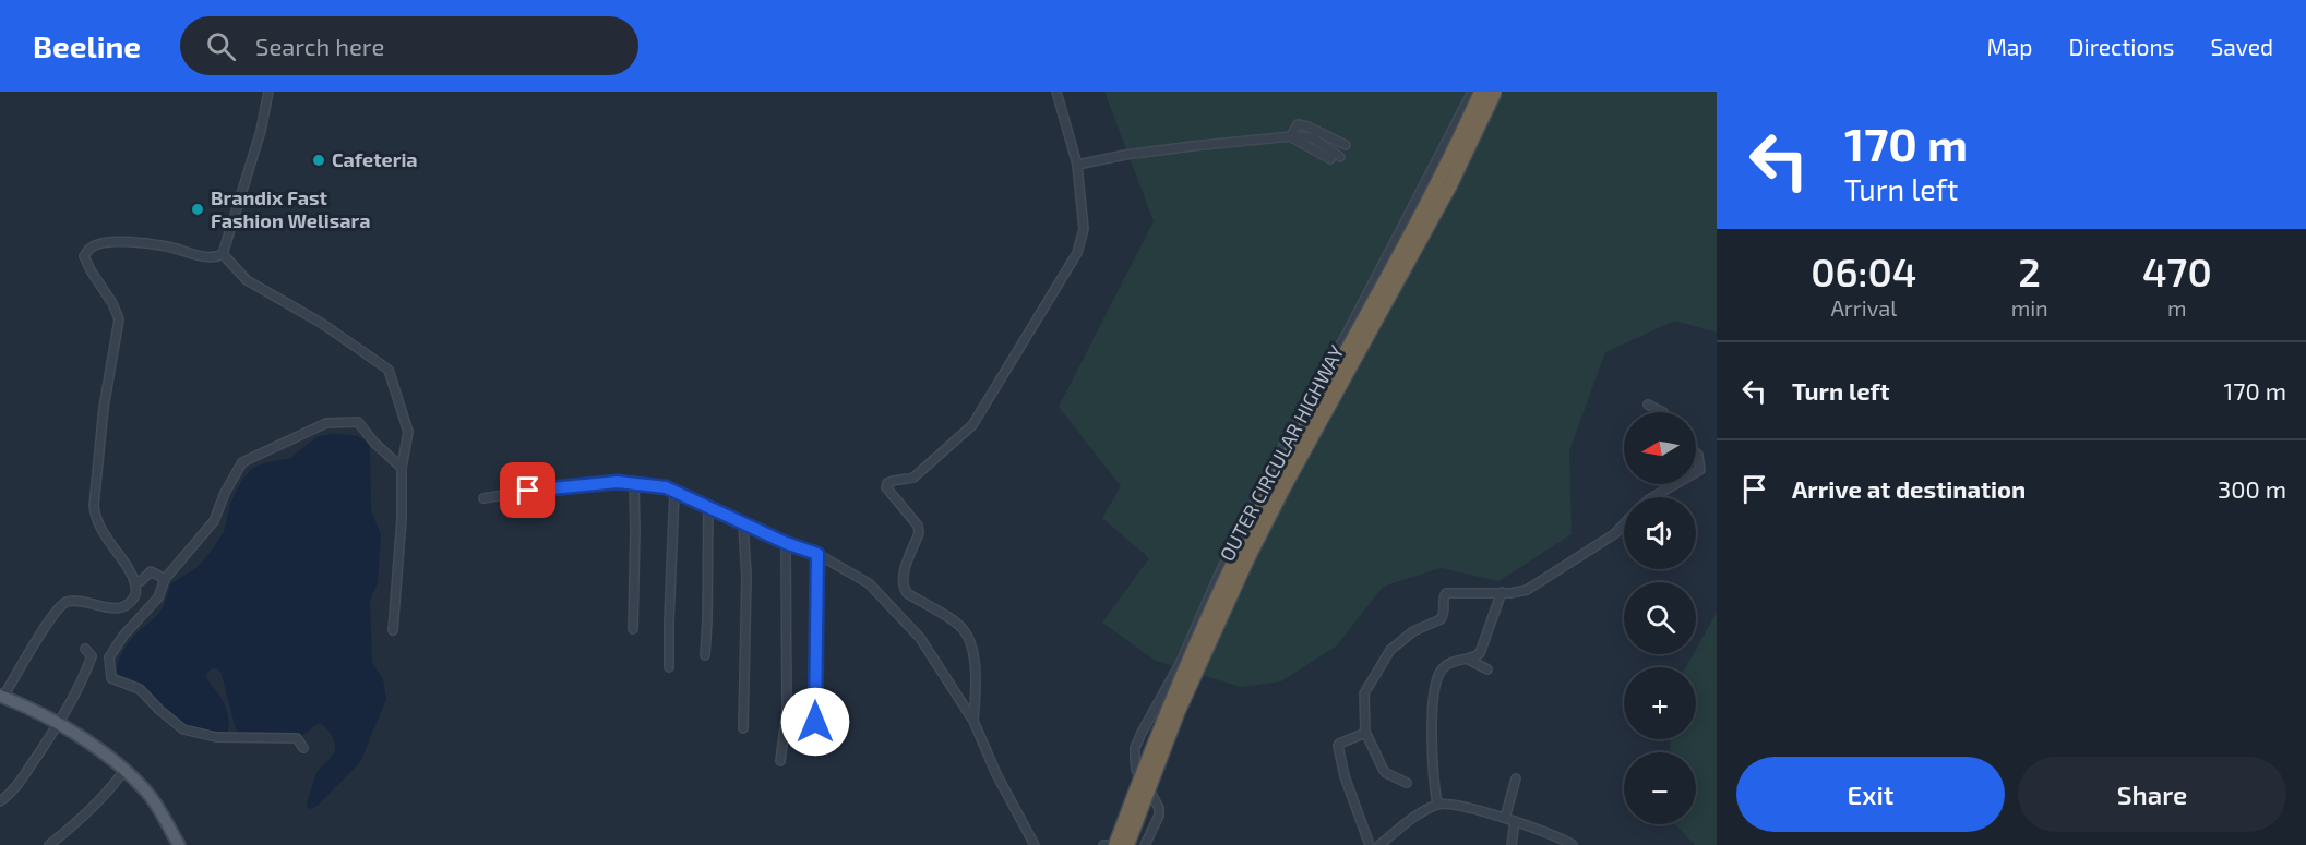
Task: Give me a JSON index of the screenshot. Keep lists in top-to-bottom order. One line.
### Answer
{"streets":{"highway":["OUTER CIRCULAR HIGHWAY"]},"places":["Cafeteria","Brandix Fast Fashion Welisara"],"north":"left","page":{"header":"Beeline","search":"Search here","nav":["Map","Directions","Saved"],"turn":["170 m","Turn left"],"eta":["06:04","Arrival","2","min","470","m"],"list":[{"name":"Turn left","value":"170 m"},{"name":"Arrive at destination","value":"300 m"}],"map_buttons":["+","−"],"buttons":["Exit","Share"]}}
